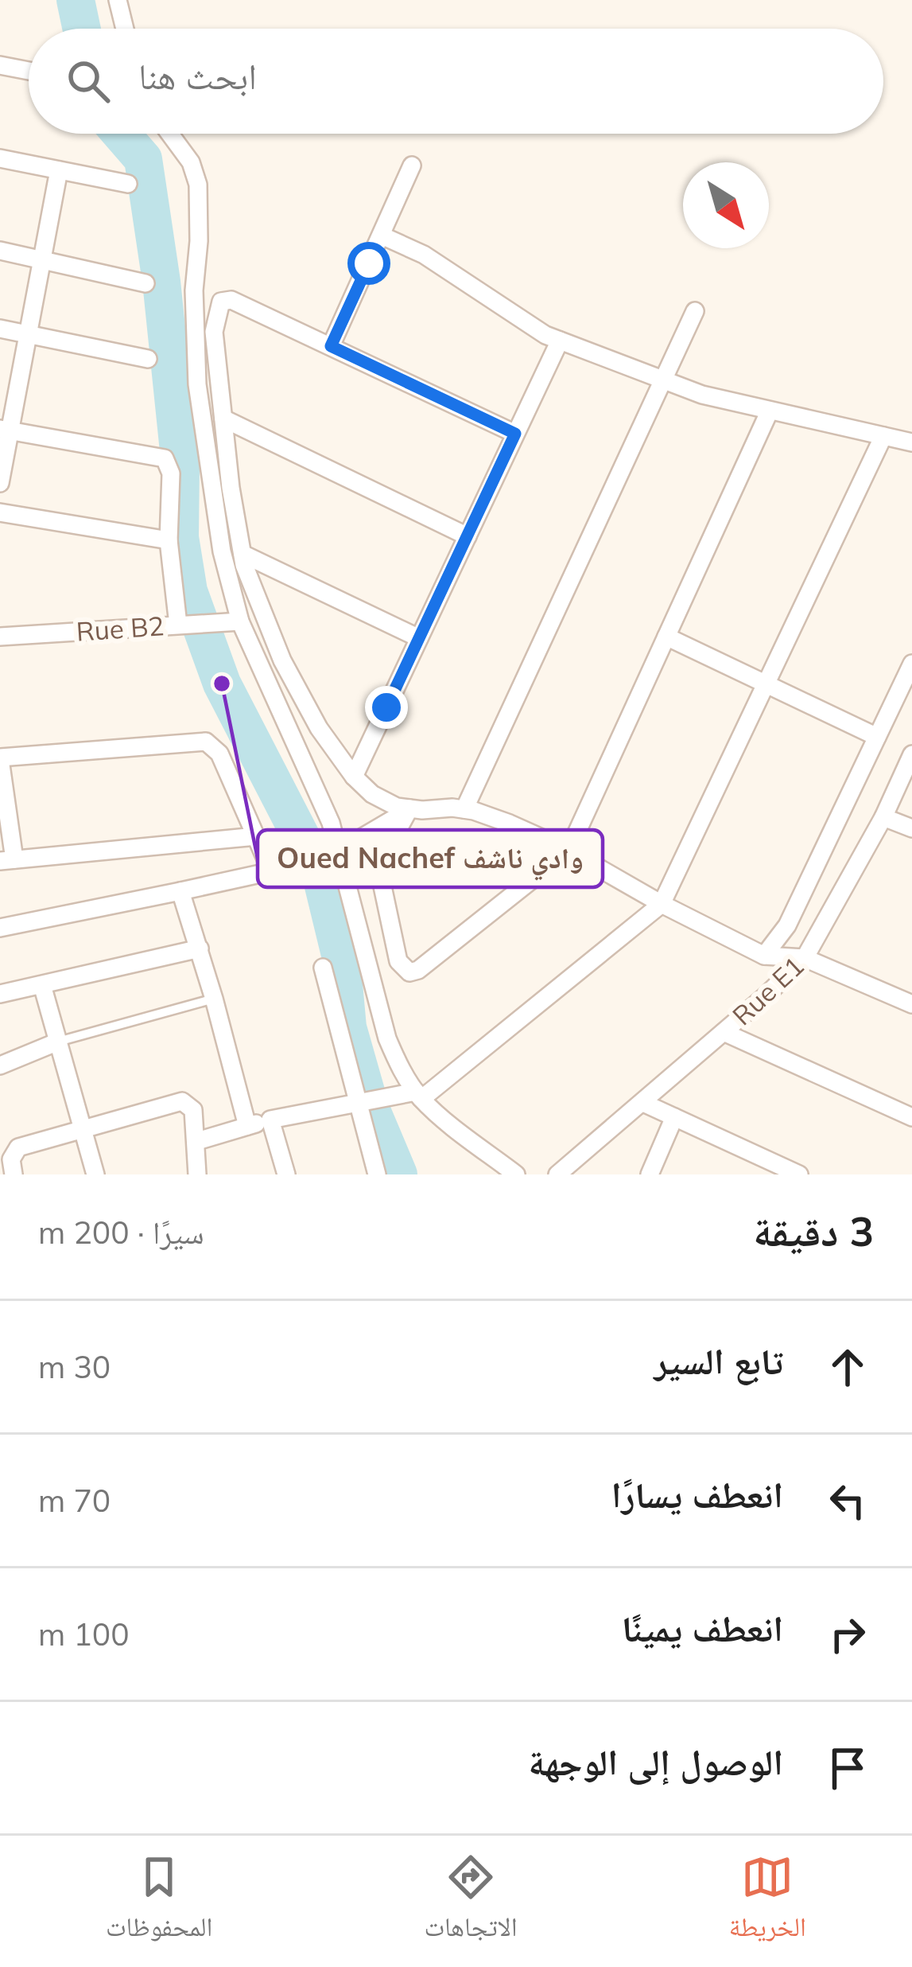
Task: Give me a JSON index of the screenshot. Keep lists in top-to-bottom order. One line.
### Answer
{"streets":{"street":["Rue B2","Rue E1"]},"places":["Oued Nachef وادي ناشف"],"north":"bottom right","page":{"search":"ابحث هنا","heading":["3 دقيقة","سيرًا · 200 m"],"list":[["تابع السير","30 m"],["انعطف يسارًا","70 m"],["انعطف يمينًا","100 m"],"الوصول إلى الوجهة"],"nav":["الخريطة","الاتجاهات","المحفوظات"]}}
